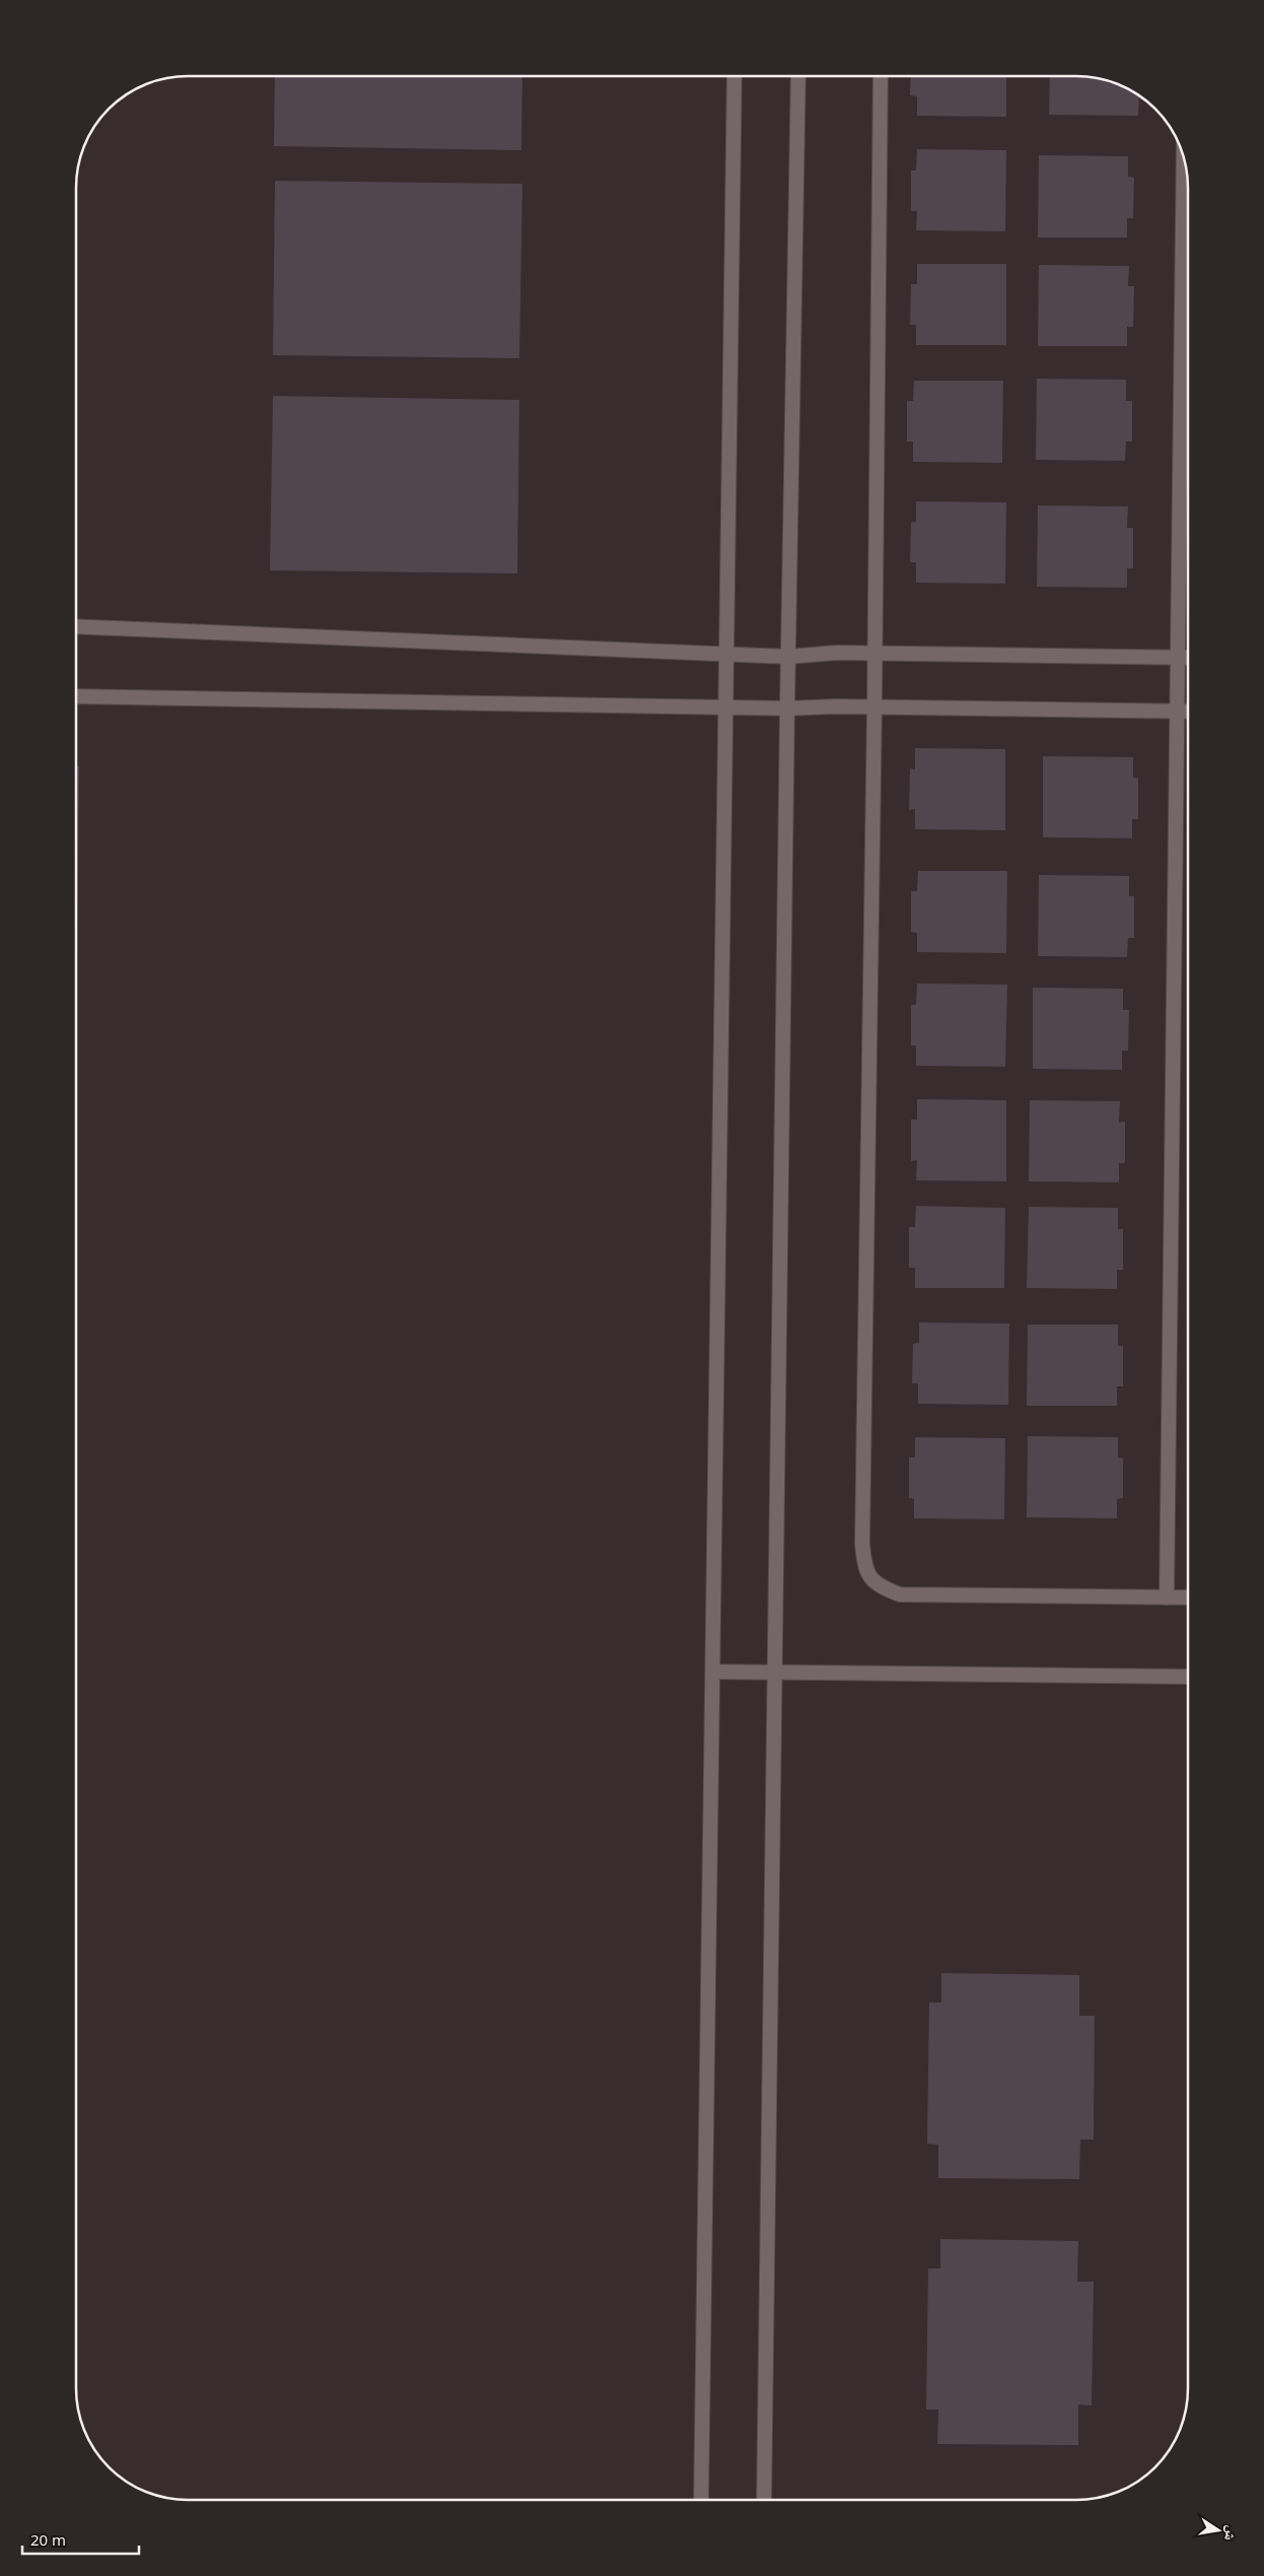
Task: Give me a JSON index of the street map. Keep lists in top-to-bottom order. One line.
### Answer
{"scale_bar":"20 m","north":"right"}
